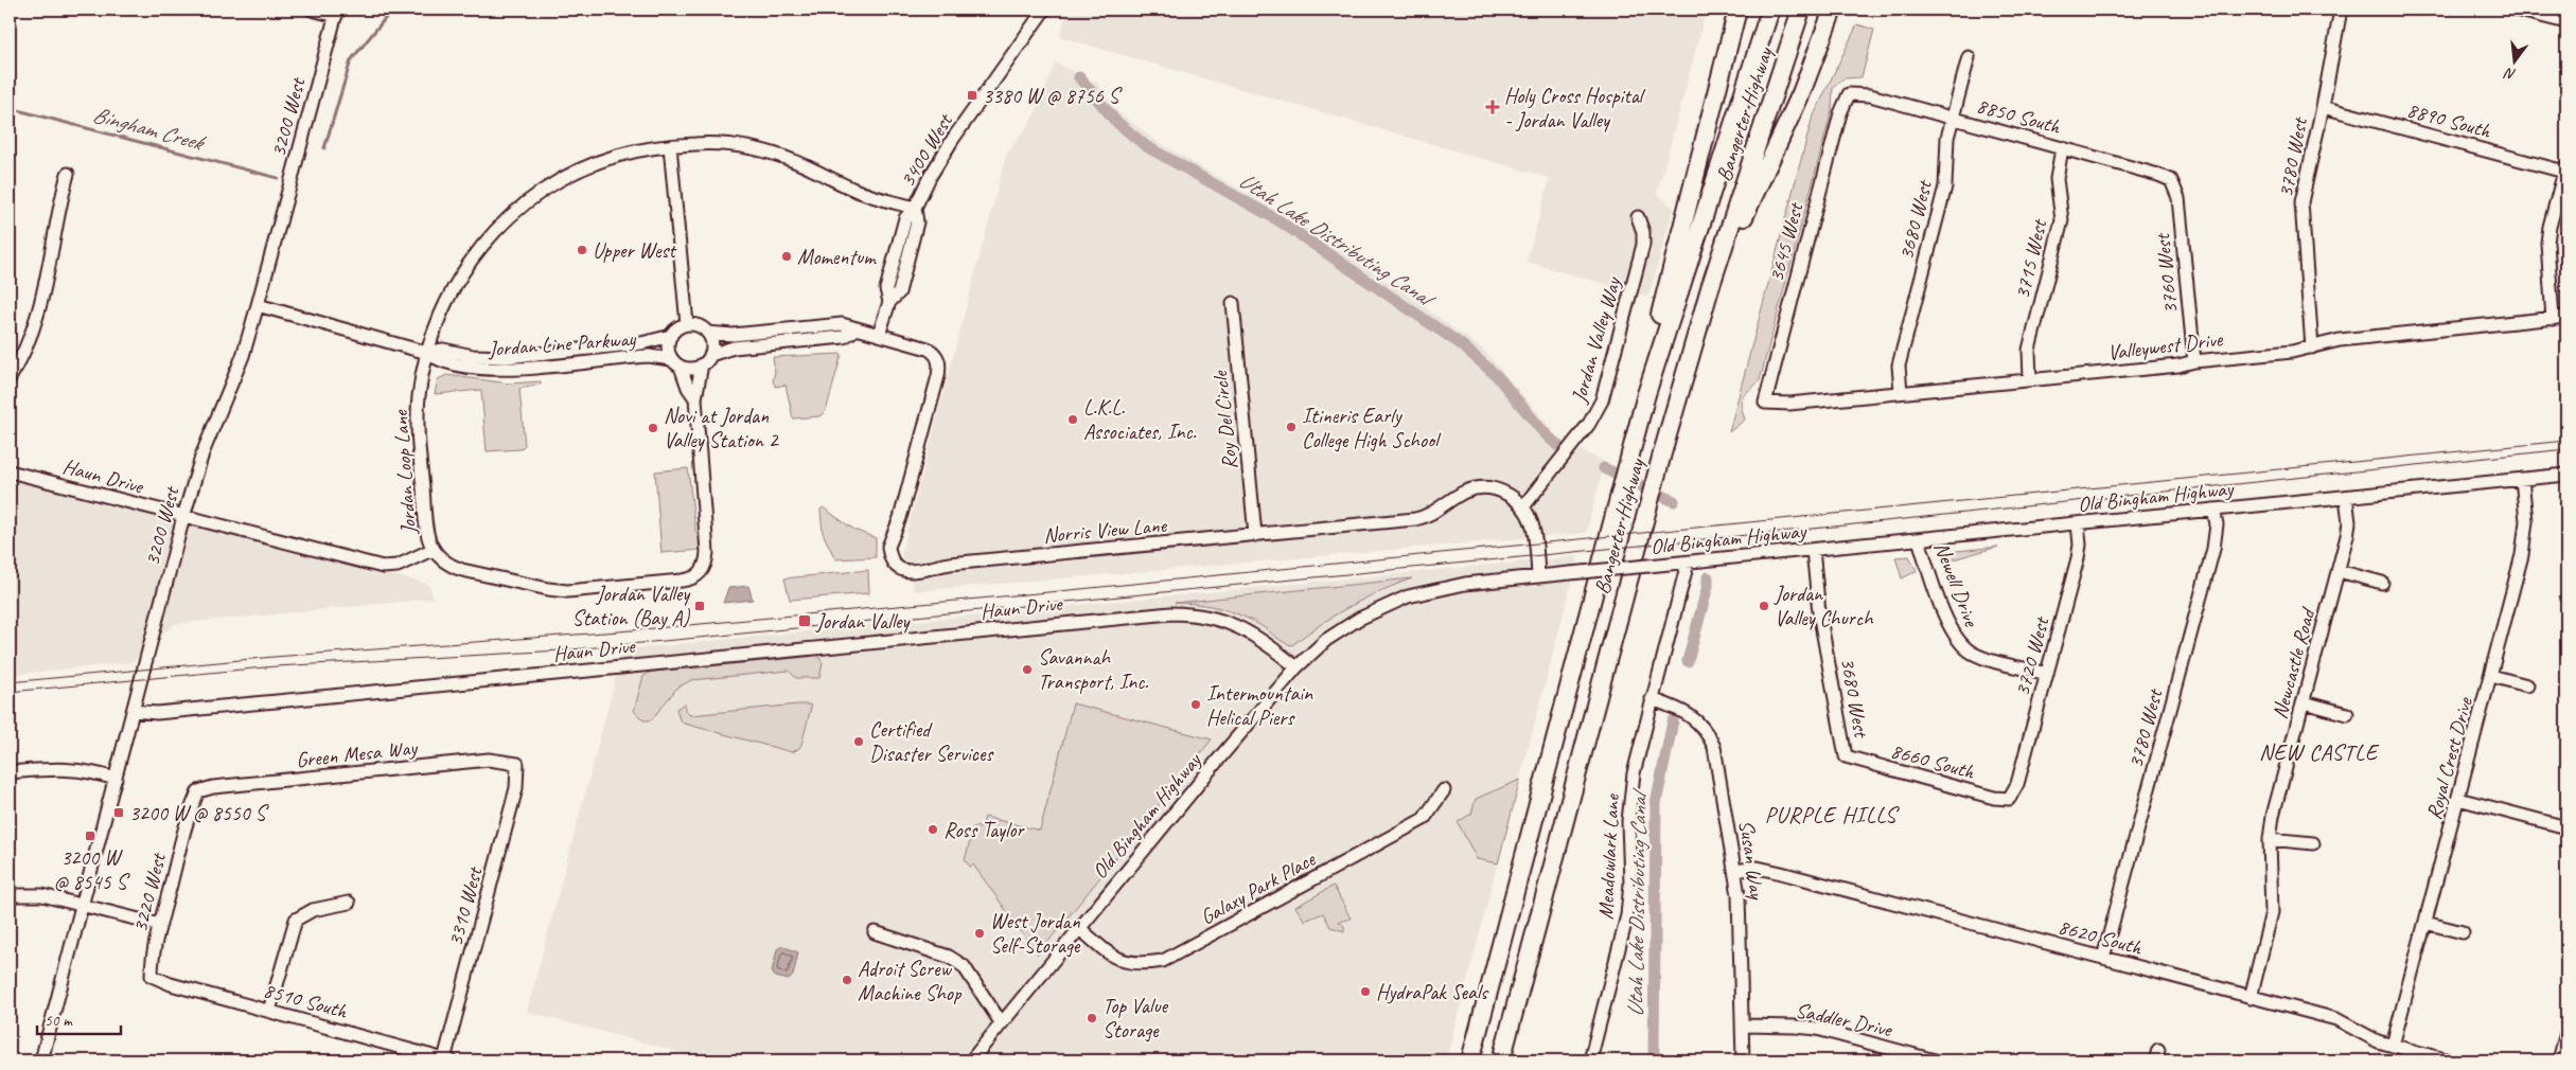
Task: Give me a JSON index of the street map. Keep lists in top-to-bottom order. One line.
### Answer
{"streets":{"highway":["Bangerter Highway"],"street":["8850 South","3200 West","8890 South","3400 West","3780 West","3680 West","3645 West","3715 West","3760 West","Jordan Valley Way","Jordan Line Parkway","Valleywest Drive","Roy Del Circle","Jordan Loop Lane","Haun Drive","Old Bingham Highway","Norris View Lane","Newell Drive","3720 West","Newcastle Road","Green Mesa Way","Royal Crest Drive","8660 South","Meadowlark Lane","Susan Way","Galaxy Park Place","3220 West","3310 West","8620 South","8510 South","Saddler Drive"]},"crossings":[["8850 South","3680 West"],["8850 South","3645 West"],["8850 South","3715 West"],["8850 South","3760 West"],["3200 West","Jordan Line Parkway"],["3200 West","Haun Drive"],["8890 South","3780 West"],["8890 South","Valleywest Drive"],["3400 West","Jordan Loop Lane"],["3400 West","Norris View Lane"],["3780 West","Valleywest Drive"],["3780 West","Old Bingham Highway"],["3780 West","8620 South"],["3680 West","Valleywest Drive"],["3680 West","Old Bingham Highway"],["3680 West","8660 South"],["3645 West","Valleywest Drive"],["3715 West","Valleywest Drive"],["3760 West","Valleywest Drive"],["Jordan Valley Way","Norris View Lane"],["Jordan Line Parkway","Jordan Loop Lane"],["Roy Del Circle","Norris View Lane"],["Jordan Loop Lane","Haun Drive"],["Haun Drive","Old Bingham Highway"],["Old Bingham Highway","Newell Drive"],["Old Bingham Highway","3720 West"],["Old Bingham Highway","Newcastle Road"],["Old Bingham Highway","Royal Crest Drive"],["Old Bingham Highway","Meadowlark Lane"],["Old Bingham Highway","Galaxy Park Place"],["Newell Drive","3720 West"],["3720 West","8660 South"],["Newcastle Road","8620 South"],["Green Mesa Way","3220 West"],["Green Mesa Way","3310 West"],["Royal Crest Drive","8620 South"],["Meadowlark Lane","Susan Way"],["Susan Way","8620 South"],["Susan Way","Saddler Drive"],["3220 West","8510 South"],["3310 West","8510 South"]],"districts":["NEW CASTLE","PURPLE HILLS"],"water":["Bingham Creek","Utah Lake Distributing Canal"],"places":{"transit":["3380 W @ 8756 S","Jordan Valley Station (Bay A)","Jordan Valley","3200 W @ 8550 S","3200 W @ 8545 S"],"health":["Holy Cross Hospital - Jordan Valley"],"other":["Upper West","Momentum","L.K.L. Associates, Inc.","Itineris Early College High School","Novi at Jordan Valley Station 2","Jordan Valley Church","Savannah Transport, Inc.","Intermountain Helical Piers","Certified Disaster Services","Ross Taylor","West Jordan Self-Storage","Adroit Screw Machine Shop","HydraPak Seals","Top Value Storage"]},"scale_bar":"50 m","north":"bottom"}
